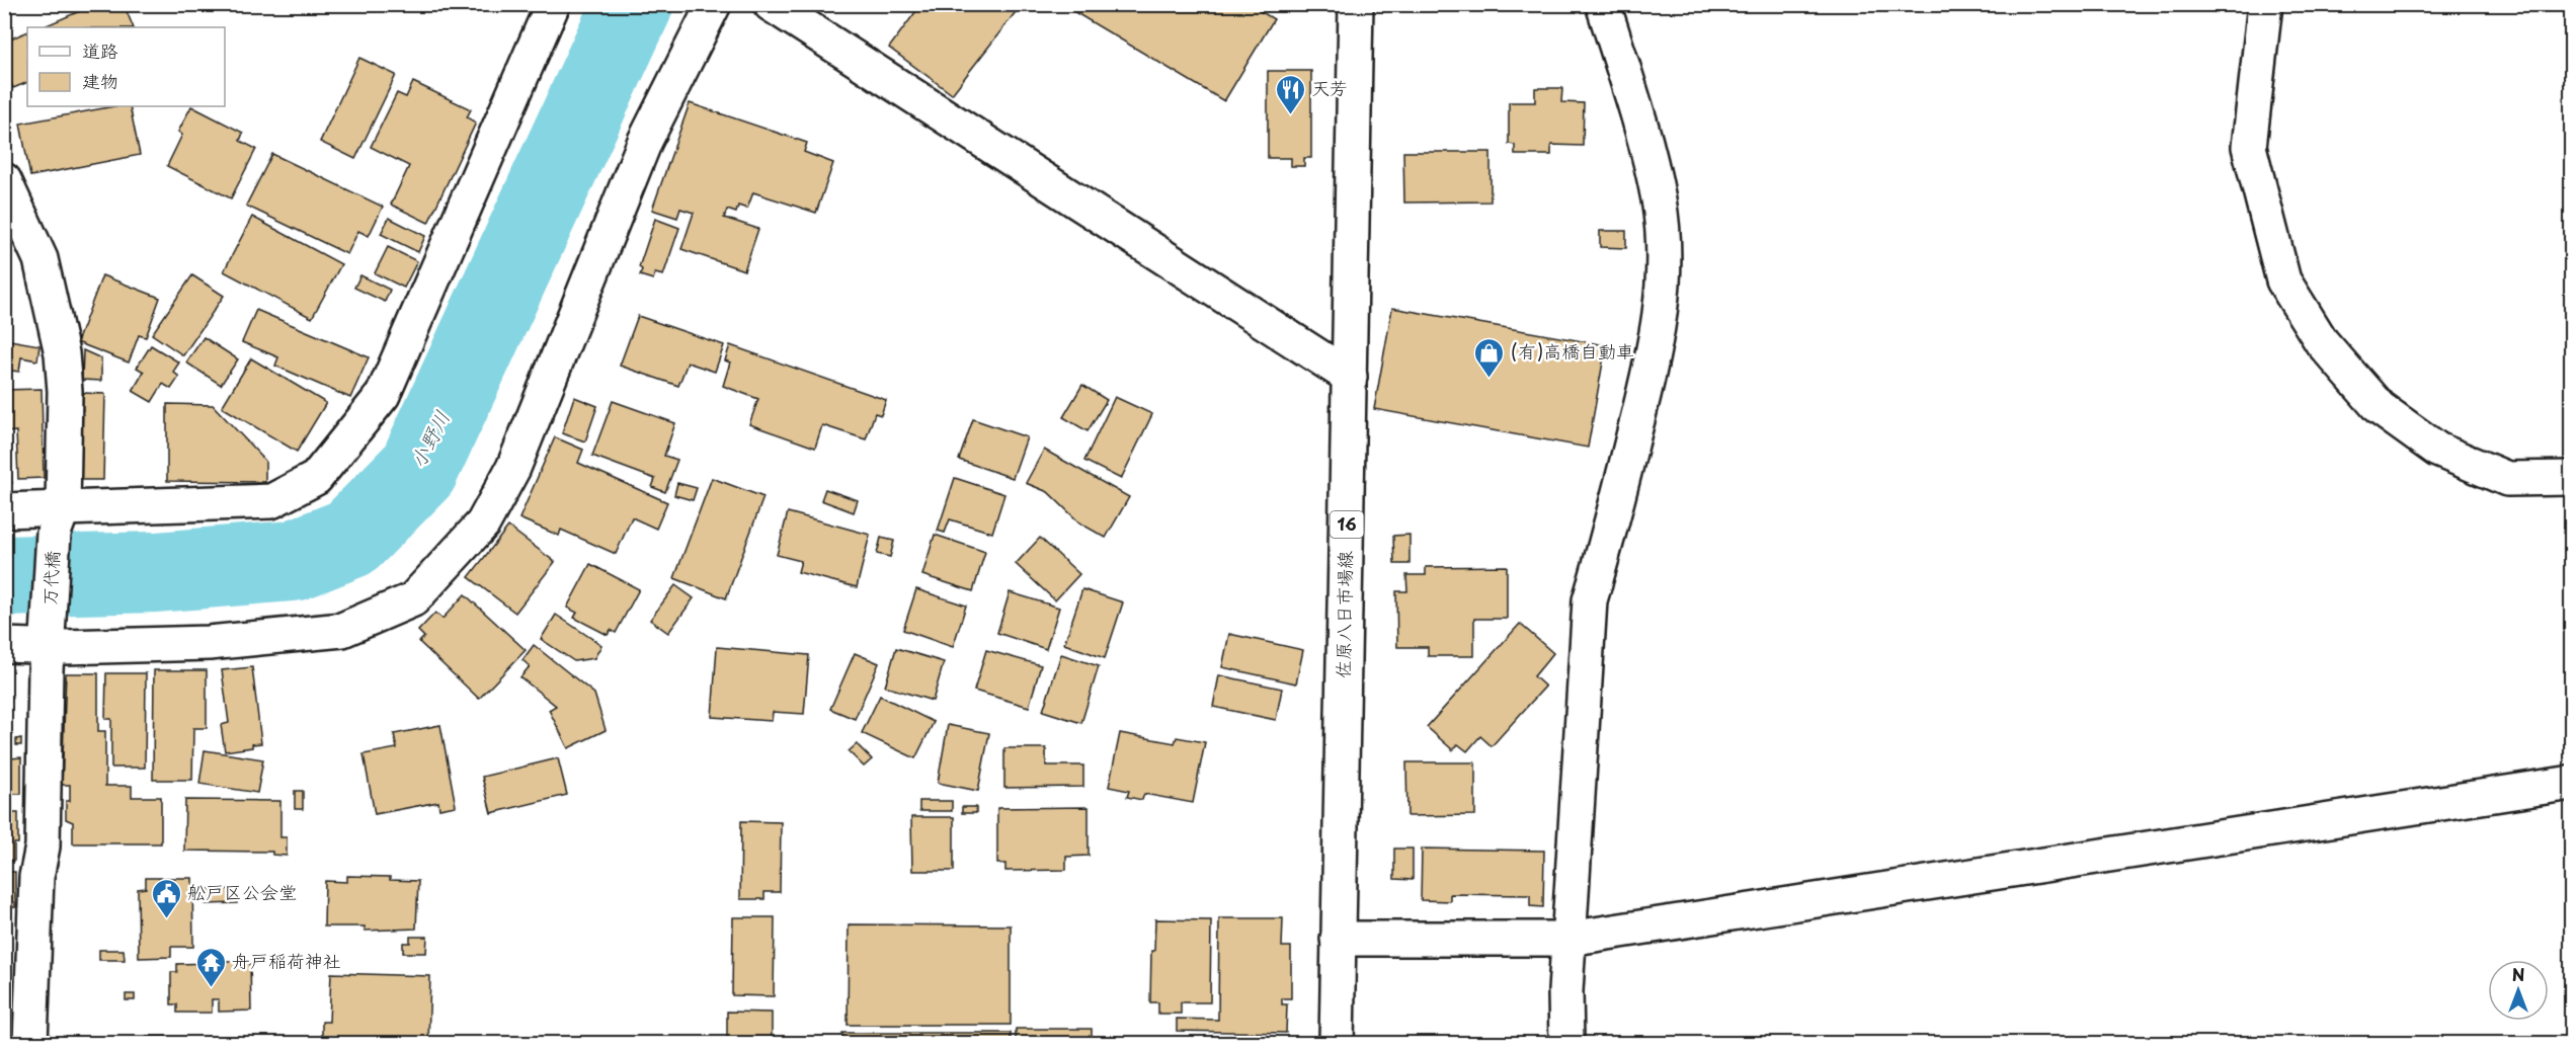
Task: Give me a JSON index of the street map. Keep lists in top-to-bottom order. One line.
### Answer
{"streets":{"street":["16","万代橋","佐原八日市場線"]},"water":["小野川"],"places":{"restaurant":["天芳"],"shop":["(有)高橋自動車"],"public building":["舩戸区公会堂"],"temple":["舟戸稲荷神社"]},"legend":["道路","建物"],"north":"top"}
